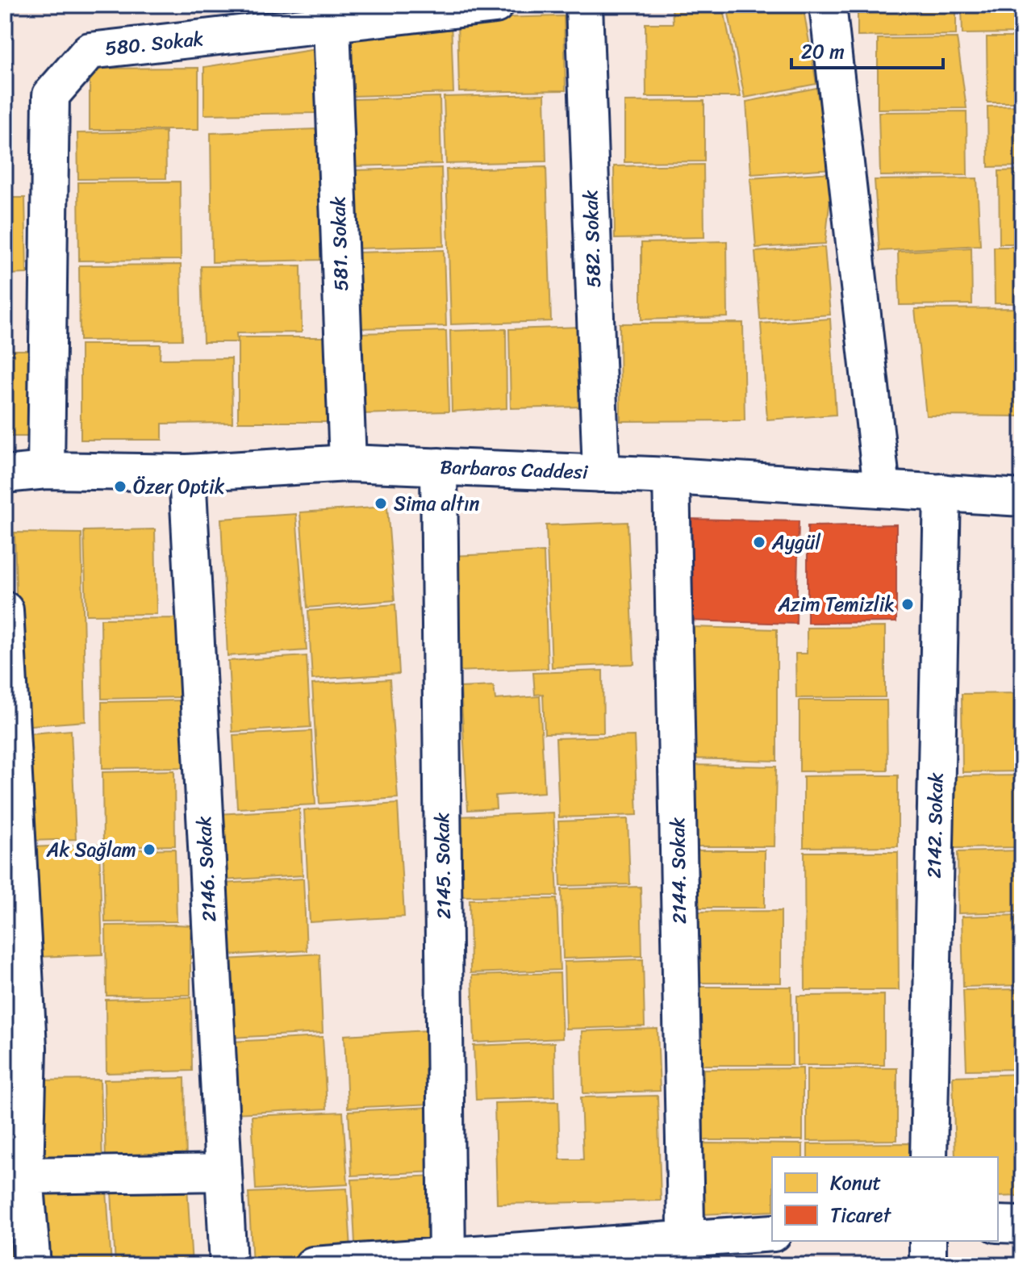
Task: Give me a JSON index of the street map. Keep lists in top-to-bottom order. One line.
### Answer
{"streets":{"street":["580. Sokak","582. Sokak","581. Sokak","Barbaros Caddesi","2142. Sokak","2145. Sokak","2146. Sokak","2144. Sokak"]},"crossings":[["580. Sokak","581. Sokak"],["580. Sokak","Barbaros Caddesi"],["582. Sokak","Barbaros Caddesi"],["581. Sokak","Barbaros Caddesi"],["Barbaros Caddesi","2142. Sokak"],["Barbaros Caddesi","2145. Sokak"],["Barbaros Caddesi","2146. Sokak"],["Barbaros Caddesi","2144. Sokak"]],"places":["Özer Optik","Sima altın","Aygül","Azim Temizlik","Ak Sağlam"],"legend":["Konut","Ticaret"],"scale_bar":"20 m"}
